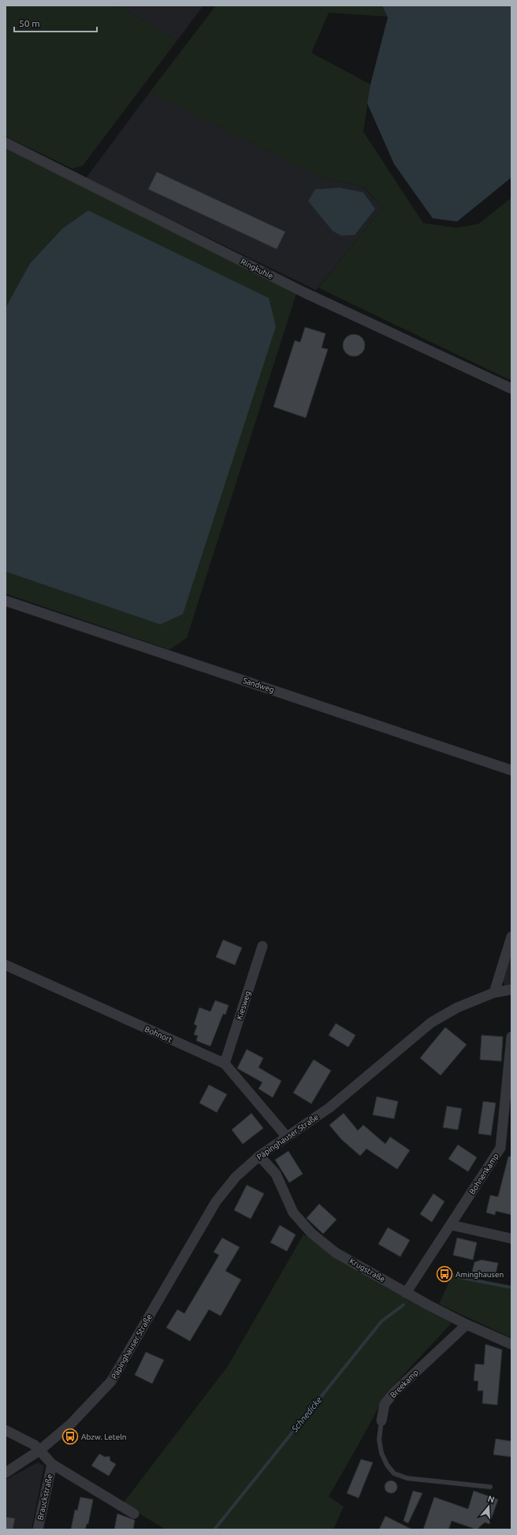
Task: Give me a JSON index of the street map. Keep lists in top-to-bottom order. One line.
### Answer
{"streets":{"street":["Ringkuhle","Sandweg","Kiesweg","Bohnort","Päpinghauser Straße","Bohnenkamp","Krugstraße","Breekamp","Brauckstraße"]},"crossings":[["Kiesweg","Bohnort"],["Bohnort","Päpinghauser Straße"],["Päpinghauser Straße","Krugstraße"],["Päpinghauser Straße","Brauckstraße"],["Bohnenkamp","Krugstraße"],["Krugstraße","Breekamp"]],"water":["Schnedicke"],"places":{"bus stop":["Aminghausen","Abzw. Leteln"]},"scale_bar":"50 m","north":"top"}
